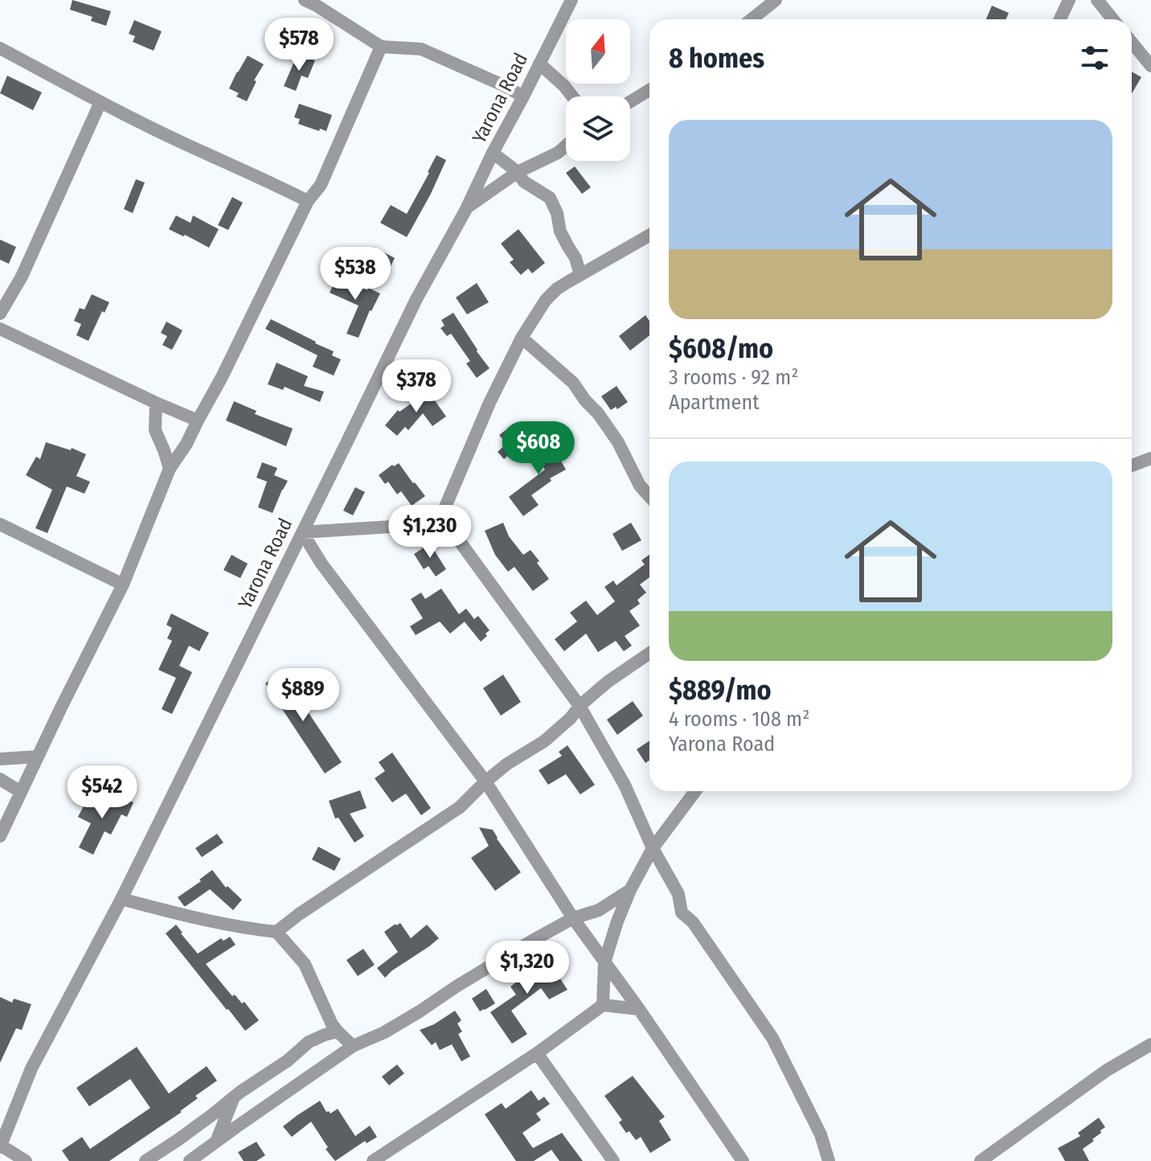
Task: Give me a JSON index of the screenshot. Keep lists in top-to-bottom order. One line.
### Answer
{"streets":{"street":["Yarona Road"]},"north":"top","page":{"price":["$578","$538","$378","$608","$1,230","$889","$542","$1,320"],"heading":"8 homes","list":[{"name":"$608/mo","note":"3 rooms · 92 m² · Apartment"},{"name":"$889/mo","note":"4 rooms · 108 m² · Yarona Road"}]}}
